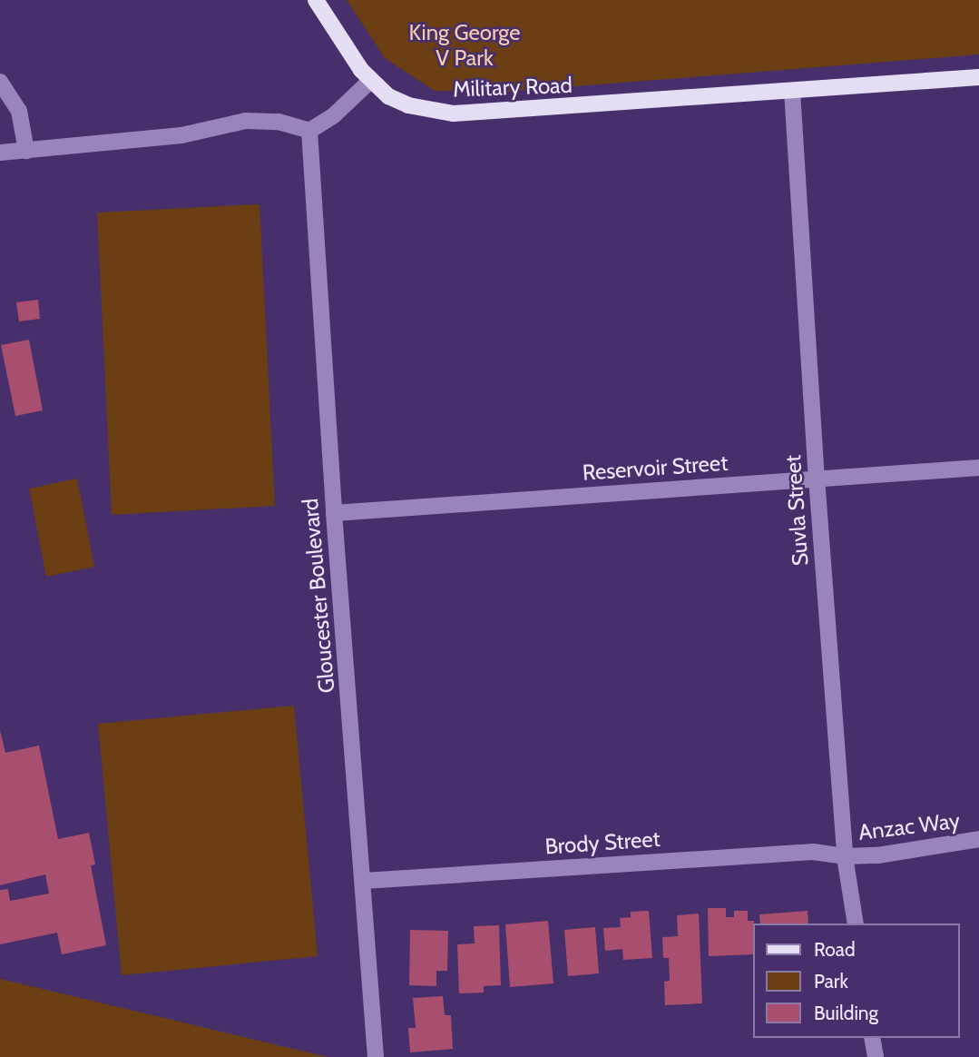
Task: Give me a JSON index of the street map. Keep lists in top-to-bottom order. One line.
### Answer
{"streets":{"main road":["Military Road"],"street":["Reservoir Street","Suvla Street","Gloucester Boulevard","Anzac Way","Brody Street"]},"crossings":[["Military Road","Suvla Street"],["Reservoir Street","Suvla Street"],["Reservoir Street","Gloucester Boulevard"],["Suvla Street","Anzac Way"],["Suvla Street","Brody Street"],["Gloucester Boulevard","Brody Street"],["Anzac Way","Brody Street"]],"parks":["King George V Park"],"legend":["Road","Park","Building"]}
